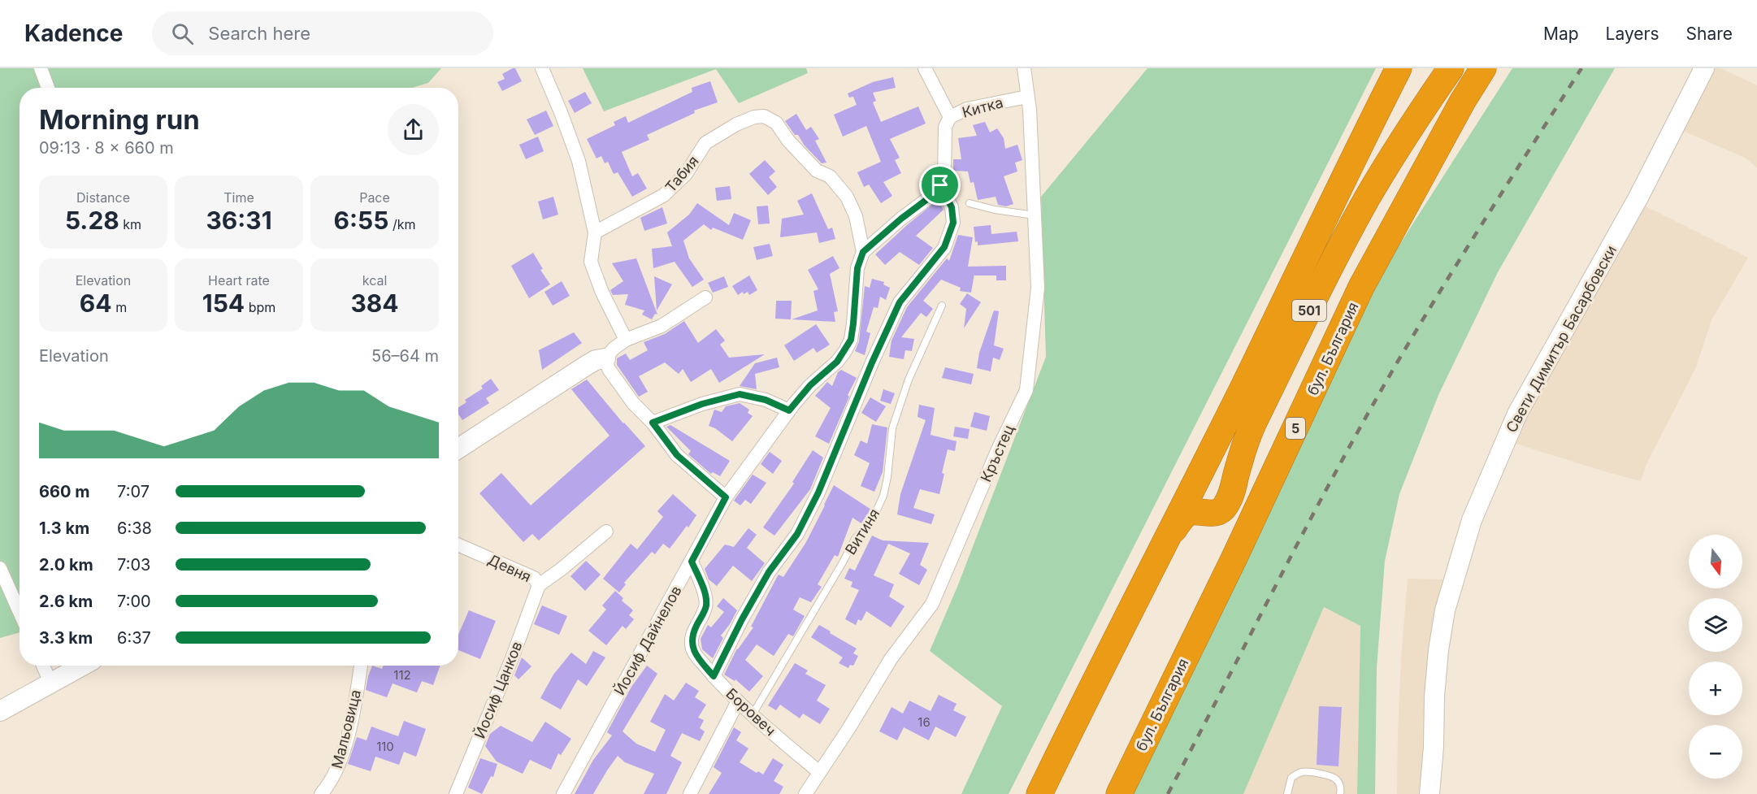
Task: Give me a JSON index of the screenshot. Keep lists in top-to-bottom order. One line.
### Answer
{"streets":{"highway":["501","бул. България","5"],"street":["Китка","Табия","Свети Димитър Басарбовски","Кръстец","Девня","Йосиф Дайнелов","Йосиф Цанков","Боровеч","Мальовица"],"lane":["Витиня"]},"crossings":[["Китка","Кръстец"],["Табия","Йосиф Дайнелов"],["Кръстец","Боровеч"],["Витиня","Боровеч"],["Девня","Йосиф Цанков"],["Йосиф Дайнелов","Боровеч"]],"house_numbers":["112","16","110"],"north":"bottom","page":{"header":"Kadence","search":"Search here","nav":["Map","Layers","Share"],"heading":["Morning run","09:13 · 8 × 660 m"],"stats":[["Distance","5.28 km"],["Time","36:31"],["Pace","6:55 /km"],["Elevation","64 m"],["Heart rate","154 bpm"],["kcal","384"]],"chart":["Elevation","56–64 m"],"list":[{"name":"660 m","note":"7:07"},{"name":"1.3 km","note":"6:38"},{"name":"2.0 km","note":"7:03"},{"name":"2.6 km","note":"7:00"},{"name":"3.3 km","note":"6:37"}],"map_buttons":["+","−"]}}
